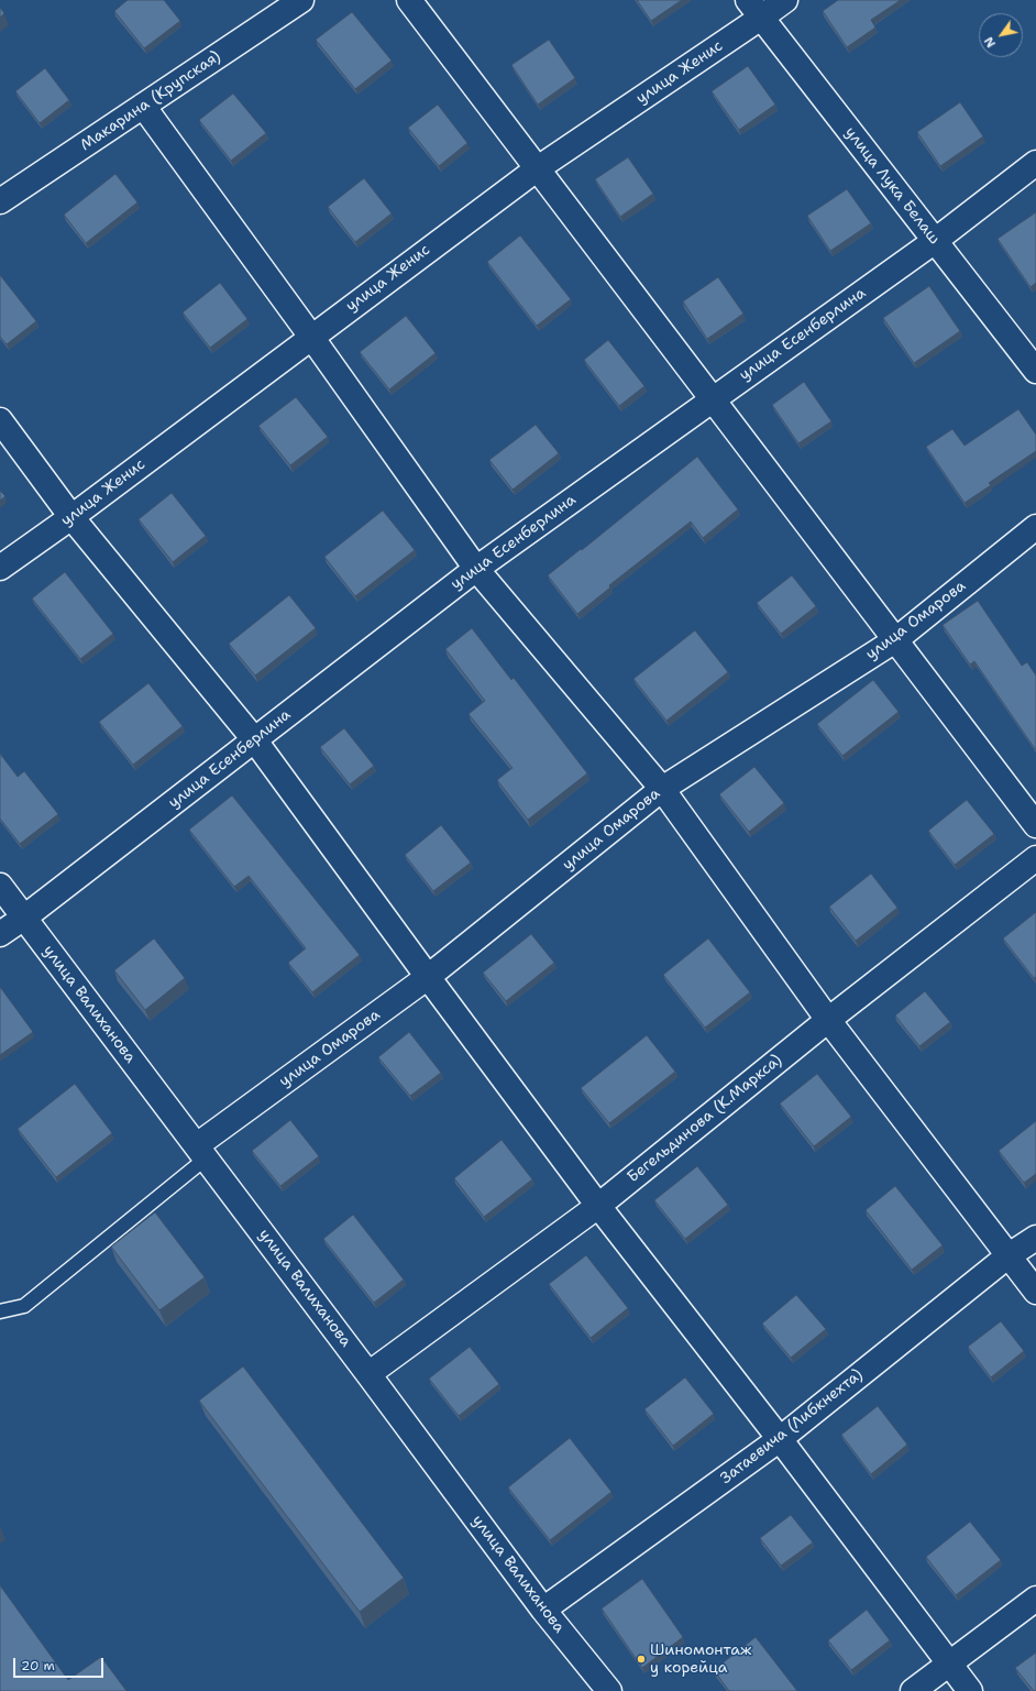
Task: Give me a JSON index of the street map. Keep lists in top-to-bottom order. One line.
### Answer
{"streets":{"street":["улица Женис","Макарина (Крупская)","улица Лука Белаш","улица Есенберлина","улица Омарова","улица Валиханова","Бегельдинова (К.Маркса)","Затаевича (Либкнехта)"]},"crossings":[["улица Женис","улица Лука Белаш"],["улица Лука Белаш","улица Есенберлина"],["улица Есенберлина","улица Валиханова"],["улица Омарова","улица Валиханова"],["улица Валиханова","Бегельдинова (К.Маркса)"],["улица Валиханова","Затаевича (Либкнехта)"]],"places":["Шиномонтаж у корейца"],"scale_bar":"20 m","north":"bottom left"}
